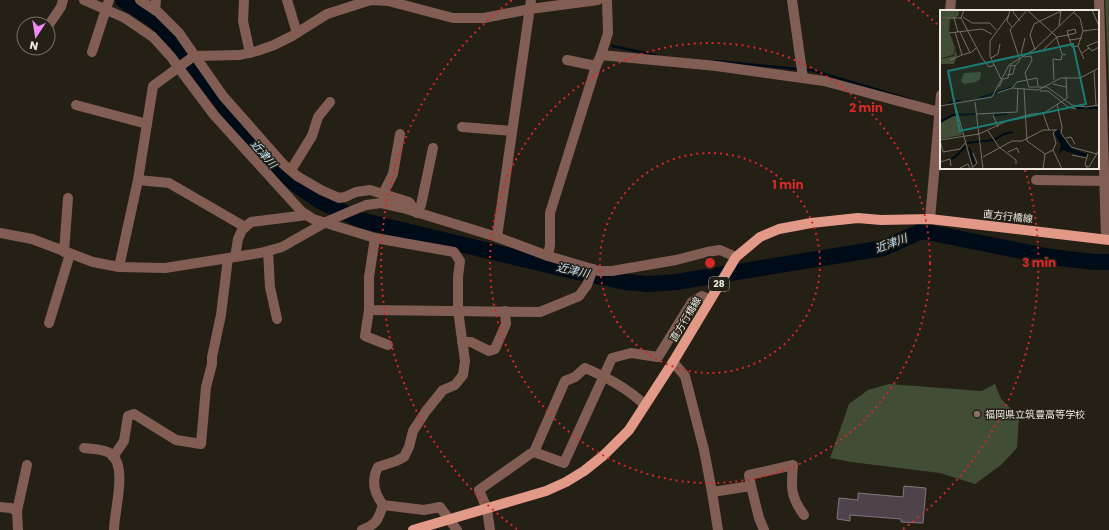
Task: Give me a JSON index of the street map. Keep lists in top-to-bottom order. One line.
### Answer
{"streets":{"main road":["直方行橋線","28"]},"water":["近津川"],"places":["福岡県立筑豊高等学校"],"north":"bottom","rings":["2 min","1 min","3 min"]}
